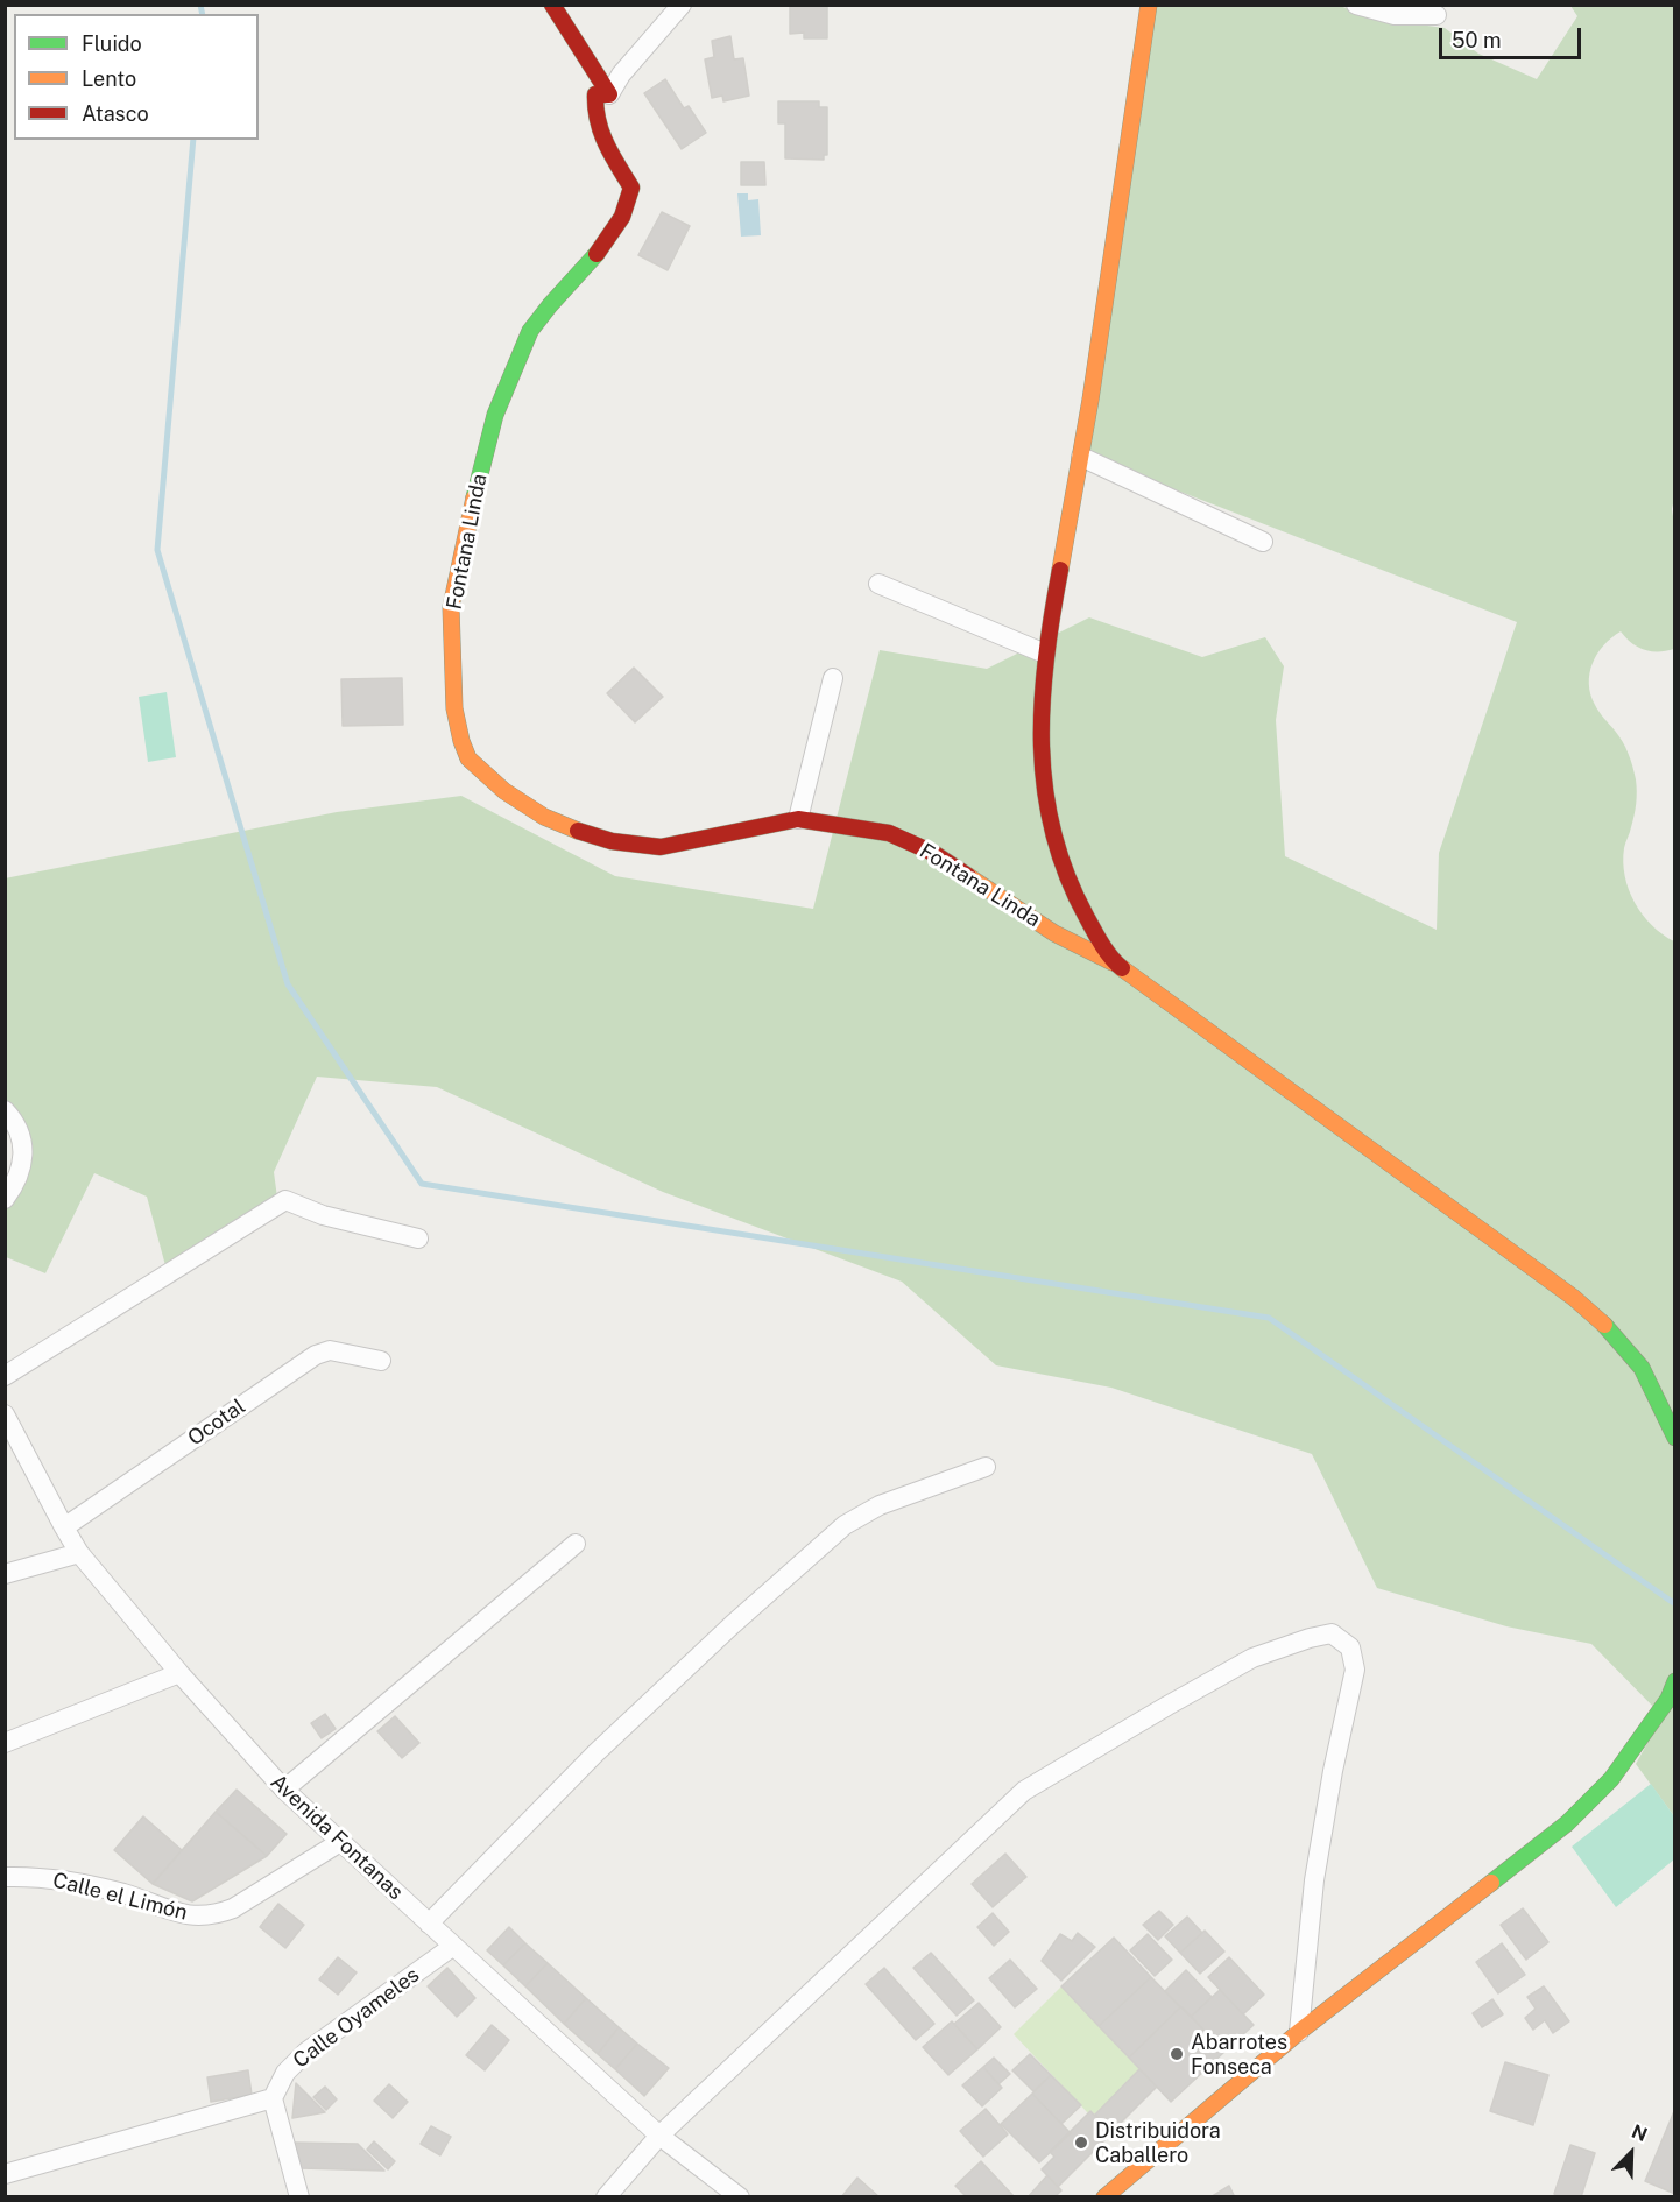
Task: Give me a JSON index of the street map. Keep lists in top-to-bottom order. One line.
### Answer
{"streets":{"main road":["Fontana Linda"],"street":["Ocotal","Avenida Fontanas","Calle el Limón","Calle Oyameles"]},"crossings":[["Ocotal","Avenida Fontanas"],["Avenida Fontanas","Calle el Limón"],["Avenida Fontanas","Calle Oyameles"]],"places":["Abarrotes Fonseca","Distribuidora Caballero"],"legend":["Fluido","Lento","Atasco"],"scale_bar":"50 m","north":"top right"}
